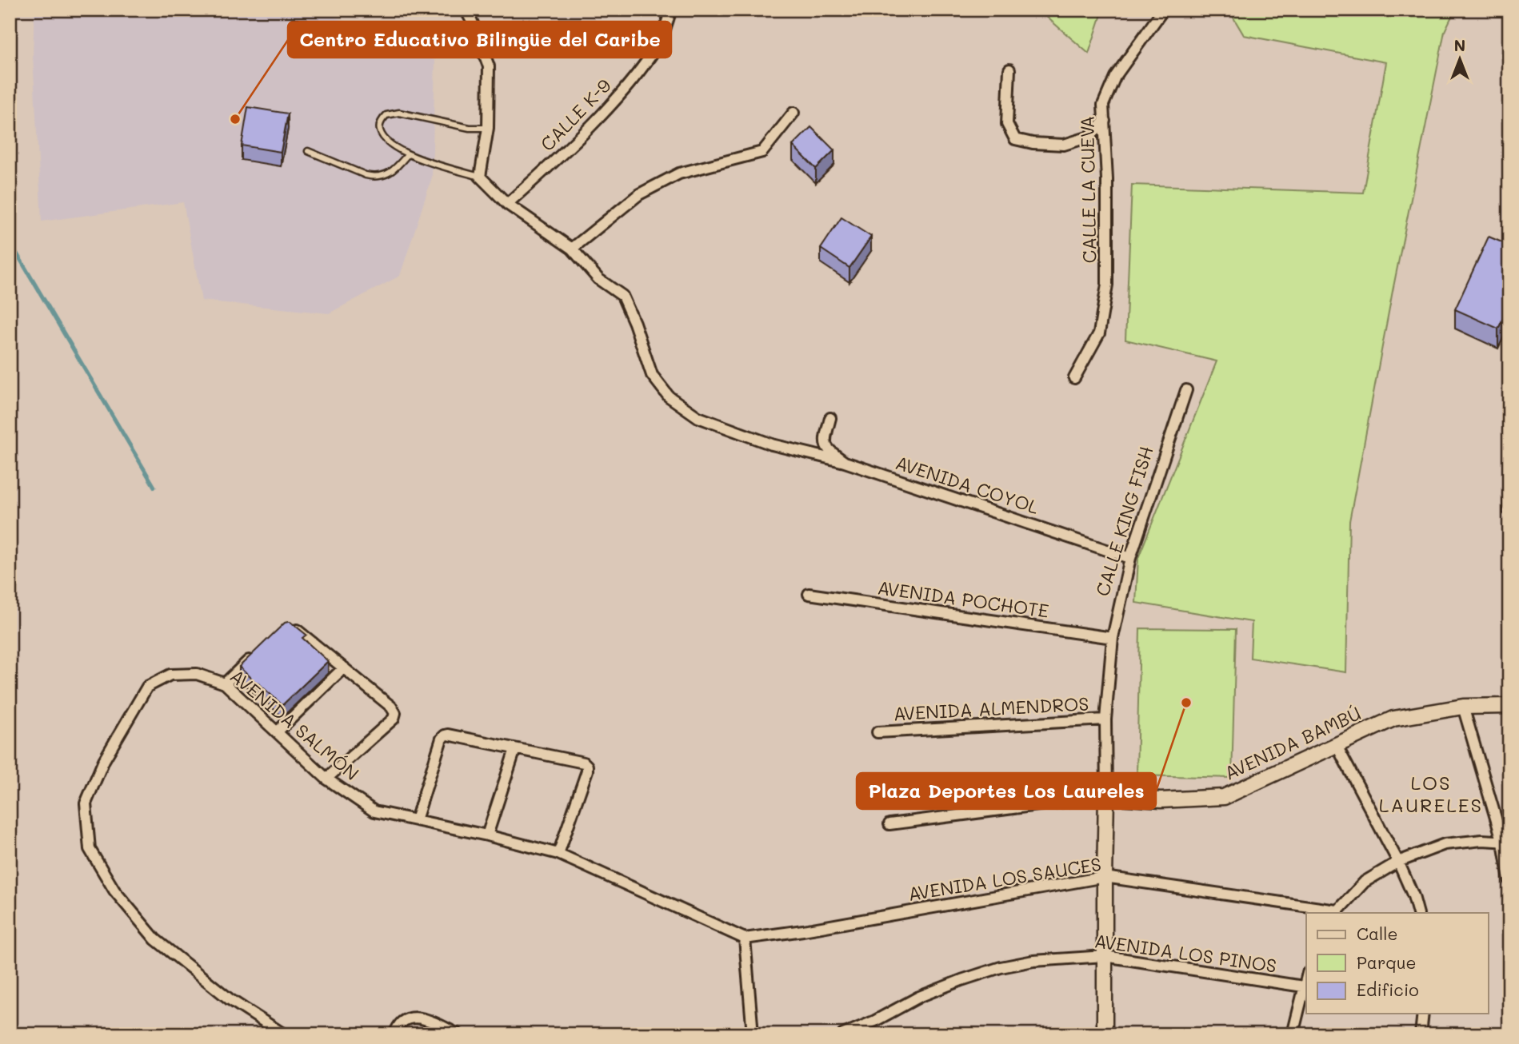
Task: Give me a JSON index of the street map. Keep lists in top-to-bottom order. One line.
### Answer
{"streets":{"street":["CALLE K-9","CALLE LA CUEVA","AVENIDA COYOL","CALLE KING FISH","AVENIDA POCHOTE","AVENIDA ALMENDROS","AVENIDA SALMÓN","AVENIDA BAMBÚ","AVENIDA LOS SAUCES","AVENIDA LOS PINOS"]},"crossings":[["AVENIDA COYOL","CALLE KING FISH"],["CALLE KING FISH","AVENIDA POCHOTE"],["CALLE KING FISH","AVENIDA ALMENDROS"],["CALLE KING FISH","AVENIDA BAMBÚ"],["CALLE KING FISH","AVENIDA LOS SAUCES"],["CALLE KING FISH","AVENIDA LOS PINOS"],["AVENIDA SALMÓN","AVENIDA LOS SAUCES"]],"districts":["LOS LAURELES"],"places":["Centro Educativo Bilingüe del Caribe","Plaza Deportes Los Laureles"],"legend":["Calle","Parque","Edificio"],"north":"top"}
